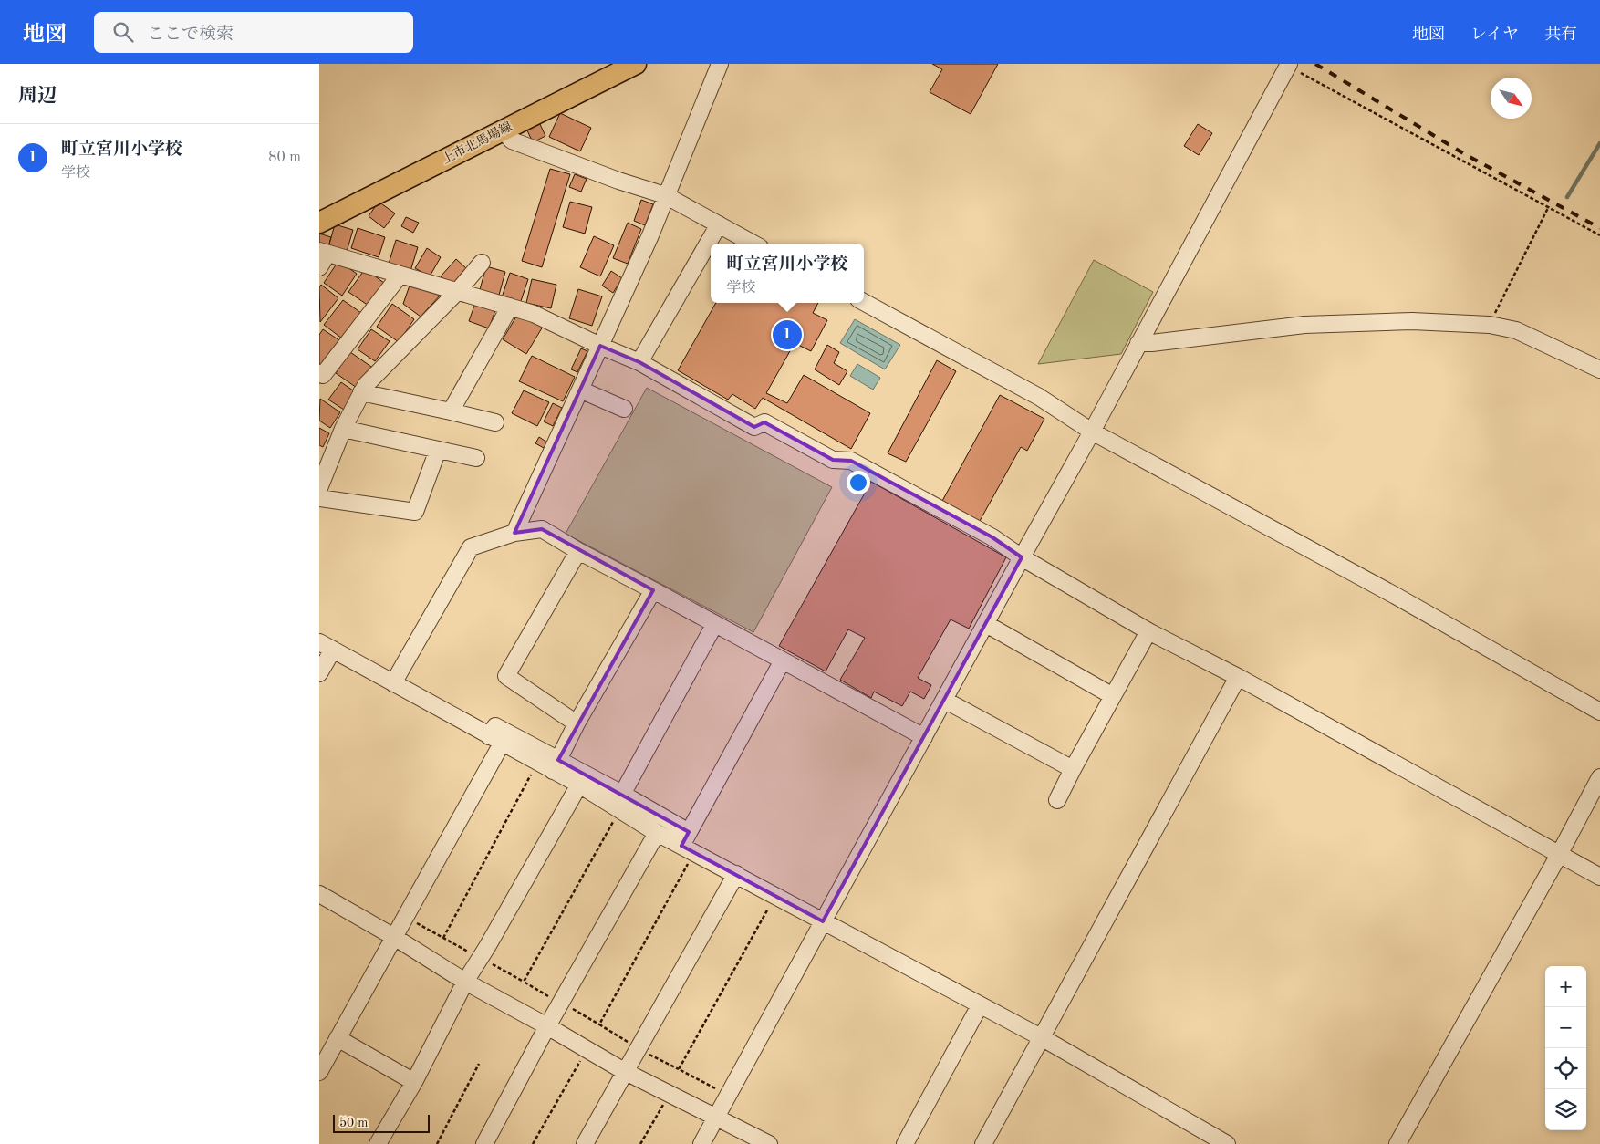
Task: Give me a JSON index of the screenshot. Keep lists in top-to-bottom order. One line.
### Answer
{"streets":{"main road":["上市北馬場線"]},"scale_bar":"50 m","north":"bottom right","page":{"header":"地図","search":"ここで検索","nav":["地図","レイヤ","共有"],"heading":"周辺","list":[{"mark":"1","name":"町立宮川小学校","note":"学校","value":"80 m"}],"popup":["町立宮川小学校","学校"],"pins":"1","map_buttons":["+","−"],"scale":"50 m"}}
